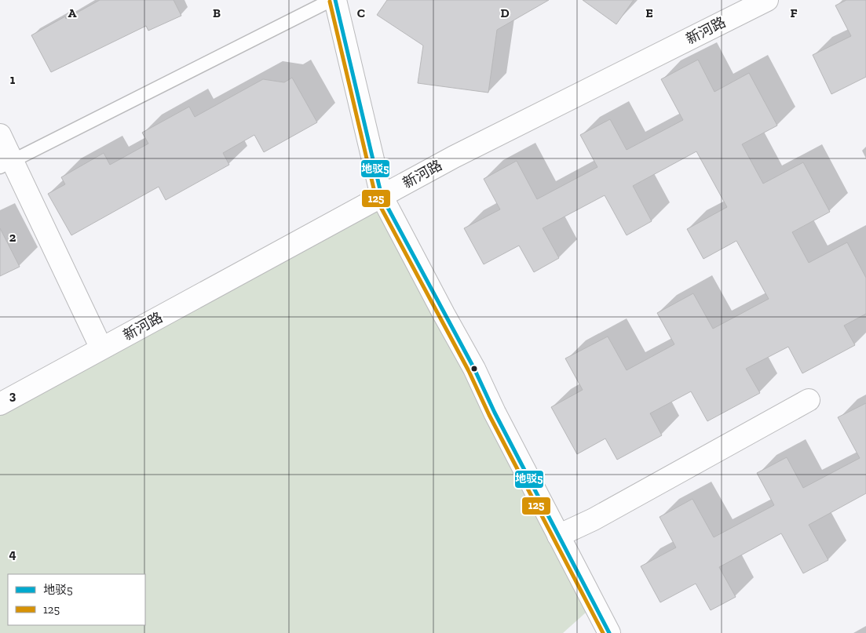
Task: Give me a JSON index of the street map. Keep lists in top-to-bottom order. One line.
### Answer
{"streets":{"street":["新河路"]},"lines":["transit line 地驳5","transit line 125"],"legend":["地驳5","125"],"grid":{"columns":["A","B","C","D","E","F"],"rows":["1","2","3","4"]}}
